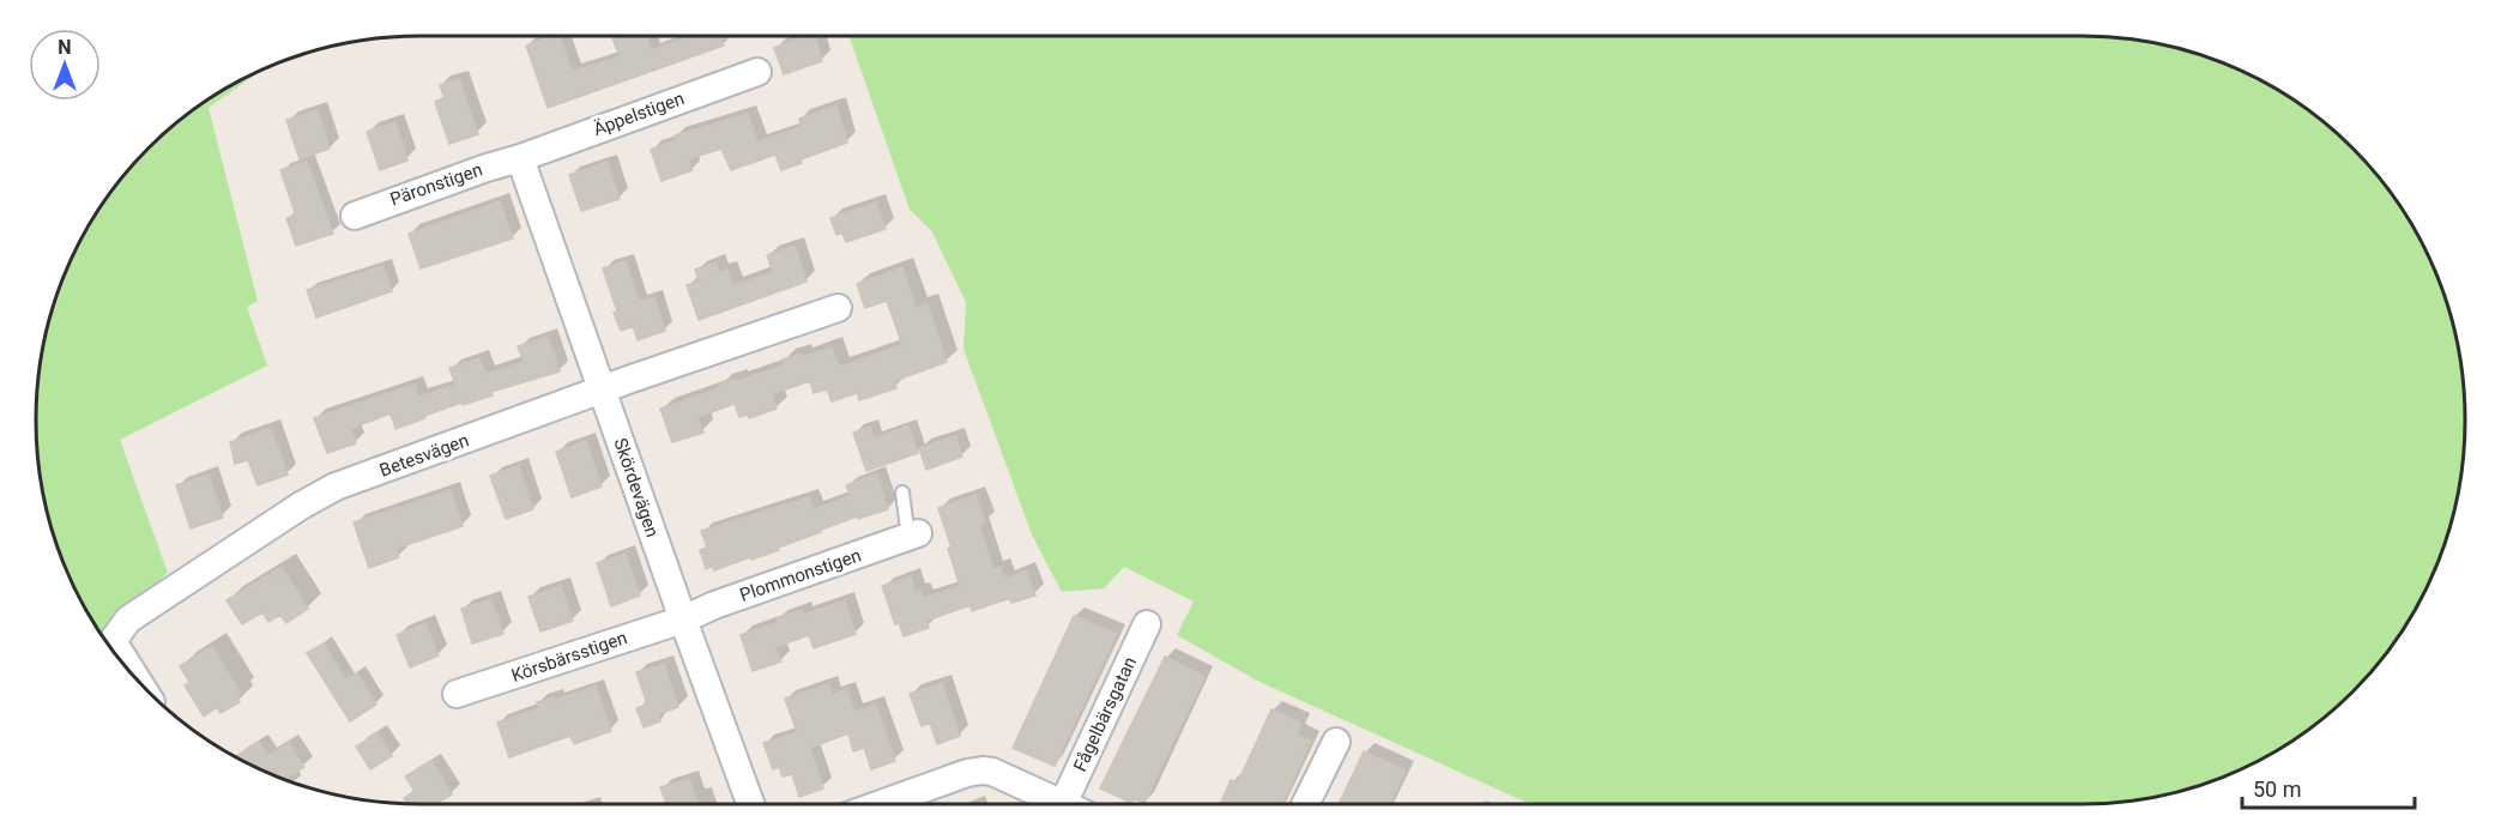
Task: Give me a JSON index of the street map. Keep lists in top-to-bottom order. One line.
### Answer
{"streets":{"street":["Äppelstigen","Päronstigen","Betesvägen","Skördevägen","Plommonstigen","Körsbärsstigen","Fågelbärsgatan"]},"crossings":[["Äppelstigen","Päronstigen"],["Äppelstigen","Skördevägen"],["Päronstigen","Skördevägen"],["Betesvägen","Skördevägen"],["Skördevägen","Plommonstigen"],["Skördevägen","Körsbärsstigen"],["Plommonstigen","Körsbärsstigen"]],"scale_bar":"50 m","north":"top"}
